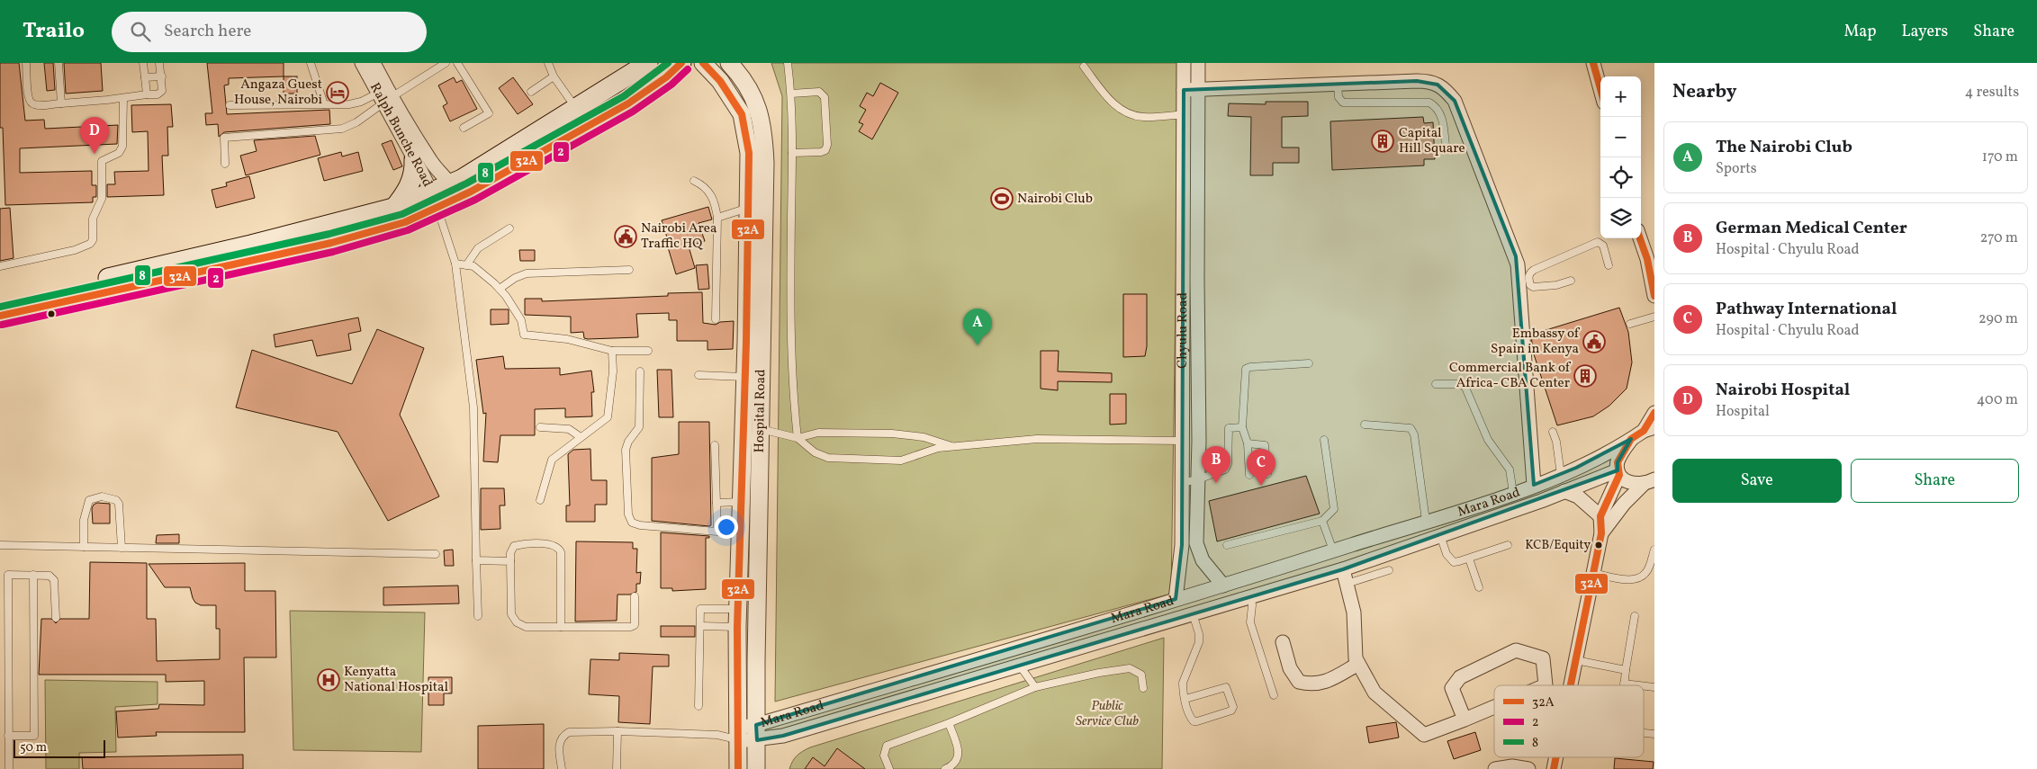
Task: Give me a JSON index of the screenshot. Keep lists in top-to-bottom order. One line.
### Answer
{"streets":{"street":["Ralph Bunche Road","Chyulu Road","Hospital Road","Mara Road"]},"crossings":[["Chyulu Road","Mara Road"],["Hospital Road","Mara Road"]],"parks":["Public Service Club"],"places":{"hotel":["Angaza Guest House, Nairobi"],"building":["Capital Hill Square","Commercial Bank of Africa- CBA Center"],"sports":["Nairobi Club"],"public building":["Nairobi Area Traffic HQ","Embassy of Spain in Kenya"],"other":["KCB/Equity"],"hospital":["Kenyatta National Hospital"]},"lines":["transit line 32A","transit line 8","transit line 2"],"legend":["32A","2","8"],"scale_bar":"50 m","page":{"header":"Trailo","search":"Search here","nav":["Map","Layers","Share"],"heading":["Nearby","4 results"],"map_buttons":["+","−"],"pins":["D","A","B","C"],"list":[{"mark":"A","name":"The Nairobi Club","note":"Sports","value":"170 m"},{"mark":"B","name":"German Medical Center","note":"Hospital · Chyulu Road","value":"270 m"},{"mark":"C","name":"Pathway International","note":"Hospital · Chyulu Road","value":"290 m"},{"mark":"D","name":"Nairobi Hospital","note":"Hospital","value":"400 m"}],"buttons":["Save","Share"],"scale":"50 m"}}
